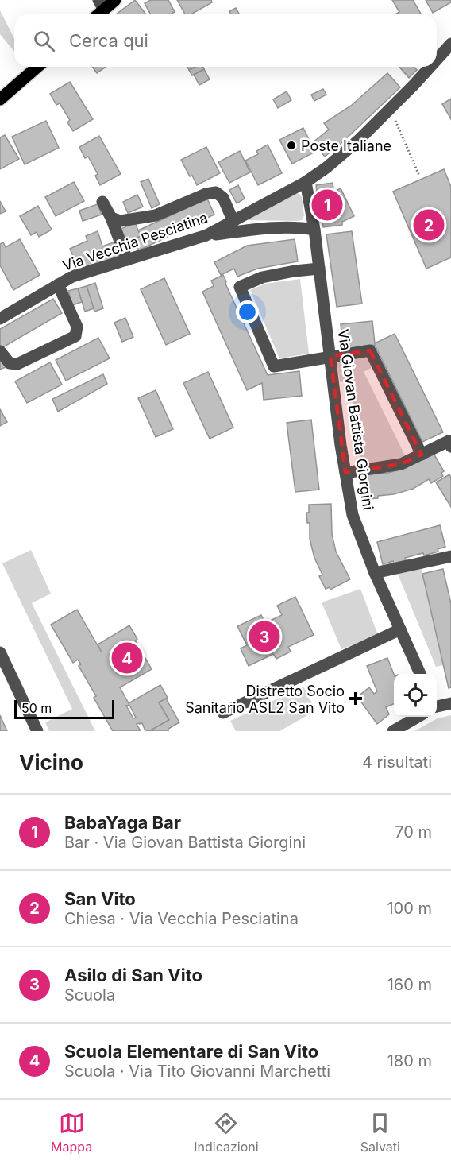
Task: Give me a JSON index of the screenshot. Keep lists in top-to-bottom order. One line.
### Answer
{"streets":{"street":["Via Vecchia Pesciatina","Via Giovan Battista Giorgini"]},"crossings":[["Via Vecchia Pesciatina","Via Giovan Battista Giorgini"]],"places":{"other":["Poste Italiane"],"health":["Distretto Socio Sanitario ASL2 San Vito"]},"scale_bar":"50 m","page":{"search":"Cerca qui","pins":["1","2","3","4"],"scale":"50 m","heading":["Vicino","4 risultati"],"list":[{"mark":"1","name":"BabaYaga Bar","note":"Bar · Via Giovan Battista Giorgini","value":"70 m"},{"mark":"2","name":"San Vito","note":"Chiesa · Via Vecchia Pesciatina","value":"100 m"},{"mark":"3","name":"Asilo di San Vito","note":"Scuola","value":"160 m"},{"mark":"4","name":"Scuola Elementare di San Vito","note":"Scuola · Via Tito Giovanni Marchetti","value":"180 m"}],"nav":["Mappa","Indicazioni","Salvati"]}}
